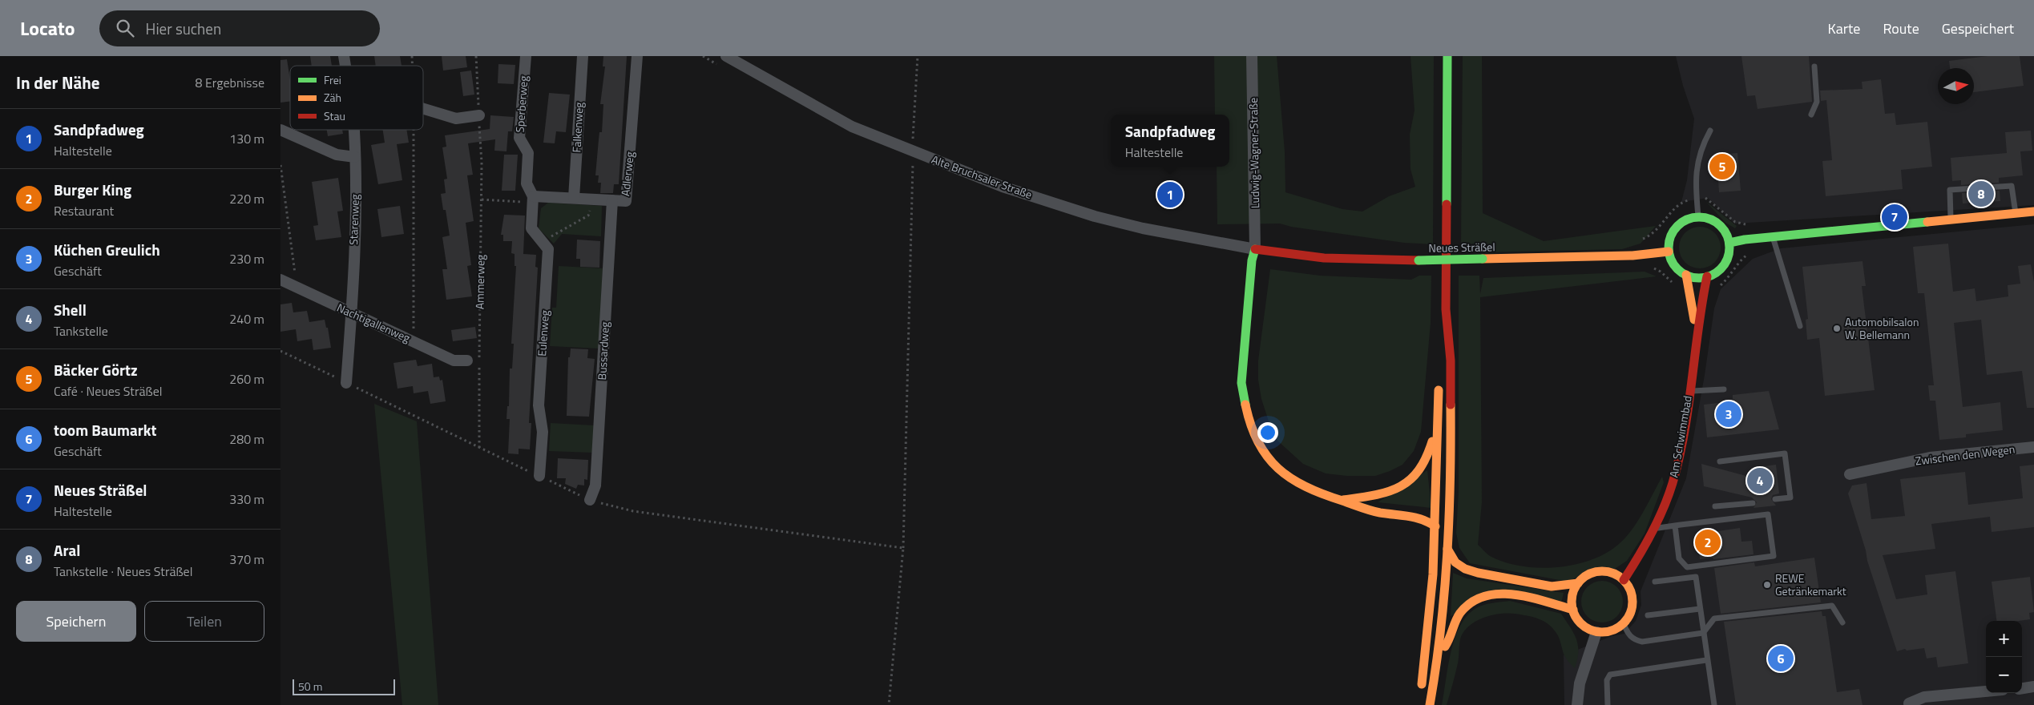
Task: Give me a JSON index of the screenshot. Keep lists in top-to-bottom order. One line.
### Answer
{"streets":{"main road":["Neues Sträßel","Am Schwimmbad"],"street":["Sperberweg","Falkenweg","Ludwig-Wagner-Straße","Adlerweg","Alte Bruchsaler Straße","Starenweg","Nachtigallenweg","Eulenweg","Bussardweg","Zwischen den Wegen"],"path":["Ammerweg"]},"crossings":[["Sperberweg","Adlerweg"],["Falkenweg","Adlerweg"],["Ludwig-Wagner-Straße","Alte Bruchsaler Straße"],["Ludwig-Wagner-Straße","Neues Sträßel"],["Adlerweg","Bussardweg"],["Alte Bruchsaler Straße","Neues Sträßel"],["Starenweg","Nachtigallenweg"],["Neues Sträßel","Am Schwimmbad"]],"places":["Automobilsalon W. Bellemann","REWE Getränkemarkt"],"legend":["Frei","Zäh","Stau"],"scale_bar":"50 m","north":"right","page":{"header":"Locato","search":"Hier suchen","nav":["Karte","Route","Gespeichert"],"heading":["In der Nähe","8 Ergebnisse"],"list":[{"mark":"1","name":"Sandpfadweg","note":"Haltestelle","value":"130 m"},{"mark":"2","name":"Burger King","note":"Restaurant","value":"220 m"},{"mark":"3","name":"Küchen Greulich","note":"Geschäft","value":"230 m"},{"mark":"4","name":"Shell","note":"Tankstelle","value":"240 m"},{"mark":"5","name":"Bäcker Görtz","note":"Café · Neues Sträßel","value":"260 m"},{"mark":"6","name":"toom Baumarkt","note":"Geschäft","value":"280 m"},{"mark":"7","name":"Neues Sträßel","note":"Haltestelle","value":"330 m"},{"mark":"8","name":"Aral","note":"Tankstelle · Neues Sträßel","value":"370 m"}],"popup":["Sandpfadweg","Haltestelle"],"pins":["5","8","1","7","3","4","2","6"],"buttons":["Speichern","Teilen"],"map_buttons":["+","−"],"scale":"50 m"}}
